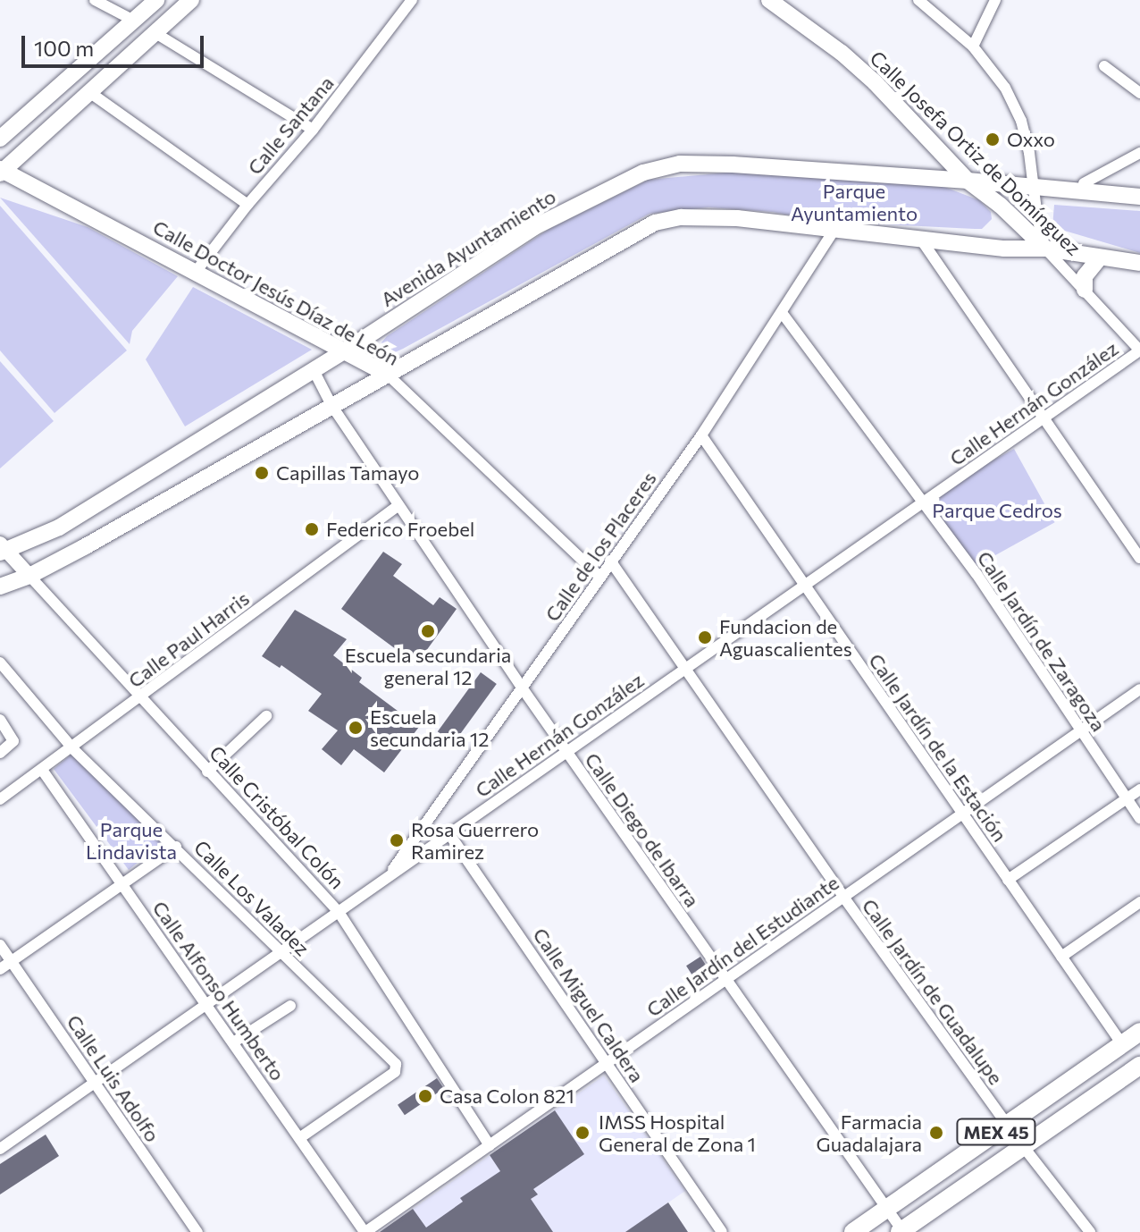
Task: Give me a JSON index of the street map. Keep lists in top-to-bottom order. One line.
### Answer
{"streets":{"main road":["Calle Josefa Ortiz de Domínguez","Avenida Ayuntamiento","Calle Doctor Jesús Díaz de León","MEX 45"],"street":["Calle Santana","Calle Hernán González","Calle de los Placeres","Calle Paul Harris","Calle Jardín de Zaragoza","Calle Jardín de la Estación","Calle Cristóbal Colón","Calle Diego de Ibarra","Calle Los Valadez","Calle Jardín del Estudiante","Calle Alfonso Humberto","Calle Jardín de Guadalupe","Calle Miguel Caldera","Calle Luis Adolfo"]},"crossings":[["Calle Santana","Calle Doctor Jesús Díaz de León"],["Calle Josefa Ortiz de Domínguez","Avenida Ayuntamiento"],["Calle Josefa Ortiz de Domínguez","Calle Hernán González"],["Avenida Ayuntamiento","Calle Doctor Jesús Díaz de León"],["Avenida Ayuntamiento","Calle Cristóbal Colón"],["Avenida Ayuntamiento","Calle Diego de Ibarra"],["Calle Doctor Jesús Díaz de León","Calle de los Placeres"],["Calle Hernán González","Calle de los Placeres"],["Calle Hernán González","Calle Jardín de Zaragoza"],["Calle Hernán González","Calle Jardín de la Estación"],["Calle Hernán González","Calle Cristóbal Colón"],["Calle Hernán González","Calle Diego de Ibarra"],["Calle Hernán González","Calle Los Valadez"],["Calle Hernán González","Calle Alfonso Humberto"],["Calle Hernán González","Calle Jardín de Guadalupe"],["Calle Hernán González","Calle Miguel Caldera"],["Calle Hernán González","Calle Luis Adolfo"],["Calle de los Placeres","Calle Jardín de Zaragoza"],["Calle de los Placeres","Calle Jardín de la Estación"],["Calle de los Placeres","Calle Diego de Ibarra"],["Calle de los Placeres","Calle Jardín de Guadalupe"],["Calle Paul Harris","Calle Cristóbal Colón"],["Calle Paul Harris","Calle Diego de Ibarra"],["Calle Paul Harris","Calle Los Valadez"],["Calle Paul Harris","Calle Alfonso Humberto"],["Calle Jardín de Zaragoza","Calle Jardín del Estudiante"],["Calle Jardín de la Estación","Calle Jardín del Estudiante"],["Calle Jardín de la Estación","MEX 45"],["Calle Cristóbal Colón","Calle Jardín del Estudiante"],["Calle Diego de Ibarra","Calle Jardín del Estudiante"],["Calle Diego de Ibarra","MEX 45"],["Calle Los Valadez","Calle Alfonso Humberto"],["Calle Jardín del Estudiante","Calle Alfonso Humberto"],["Calle Jardín del Estudiante","Calle Jardín de Guadalupe"],["Calle Jardín del Estudiante","Calle Miguel Caldera"],["Calle Jardín de Guadalupe","MEX 45"]],"parks":["Parque Ayuntamiento","Parque Cedros","Parque Lindavista"],"places":["Oxxo","Capillas Tamayo","Federico Froebel","Escuela secundaria general 12","Fundacion de Aguascalientes","Escuela secundaria 12","Rosa Guerrero Ramirez","Casa Colon 821","IMSS Hospital General de Zona 1","Farmacia Guadalajara"],"scale_bar":"100 m"}
